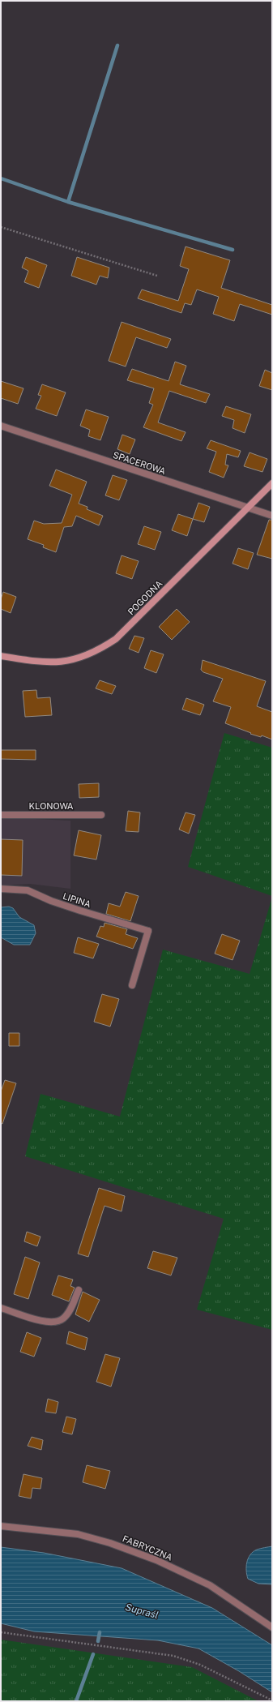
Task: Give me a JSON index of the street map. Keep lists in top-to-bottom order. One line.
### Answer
{"streets":{"street":["SPACEROWA","POGODNA","KLONOWA","LIPINA","FABRYCZNA"]},"crossings":[["SPACEROWA","POGODNA"]],"water":["Supraśl"]}
